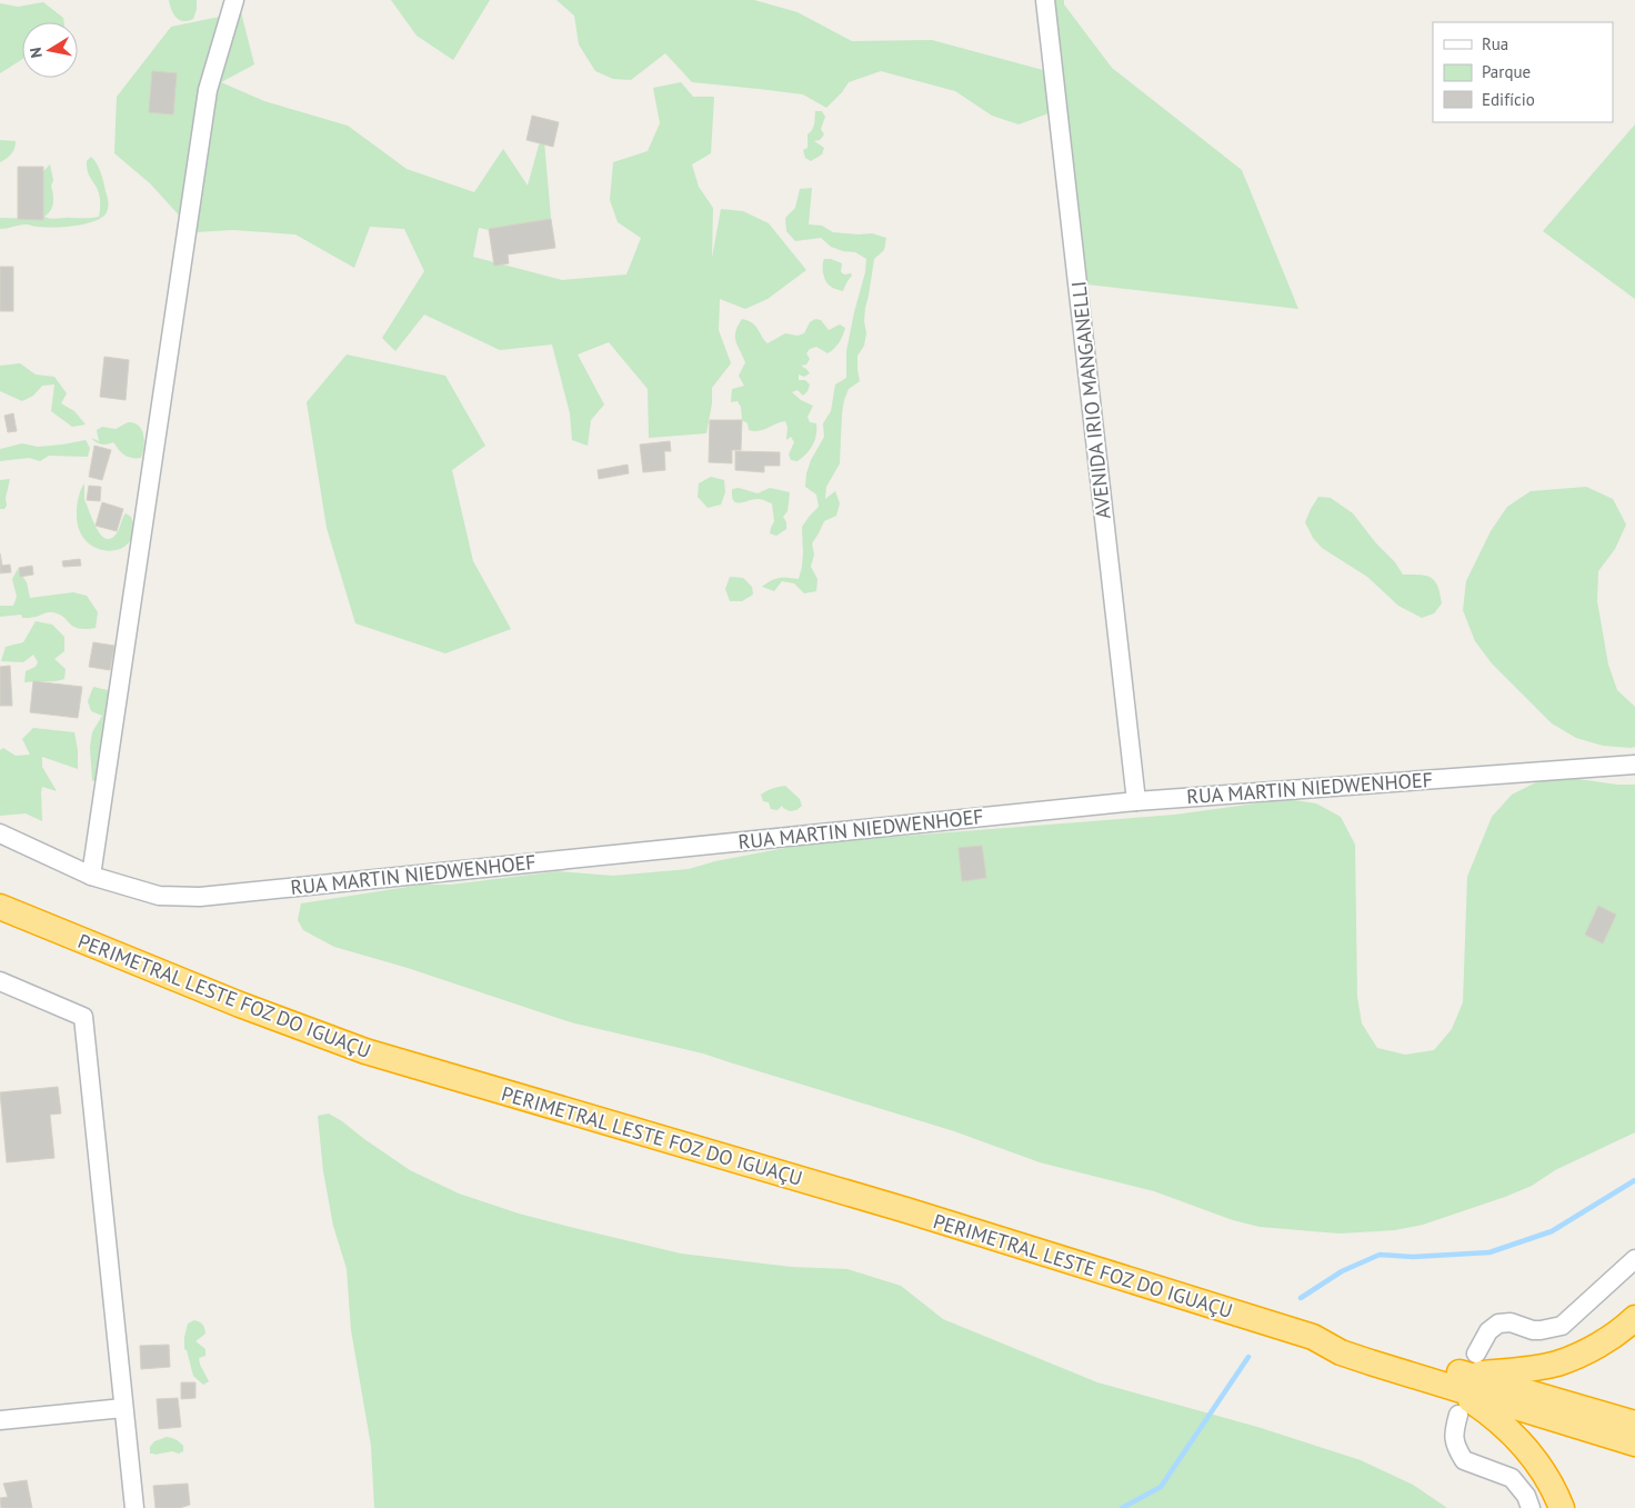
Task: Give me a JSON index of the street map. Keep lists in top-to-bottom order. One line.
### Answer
{"streets":{"highway":["PERIMETRAL LESTE FOZ DO IGUAÇU"],"street":["AVENIDA IRIO MANGANELLI","RUA MARTIN NIEDWENHOEF"]},"crossings":[["AVENIDA IRIO MANGANELLI","RUA MARTIN NIEDWENHOEF"]],"legend":["Rua","Parque","Edifício"],"north":"left"}
